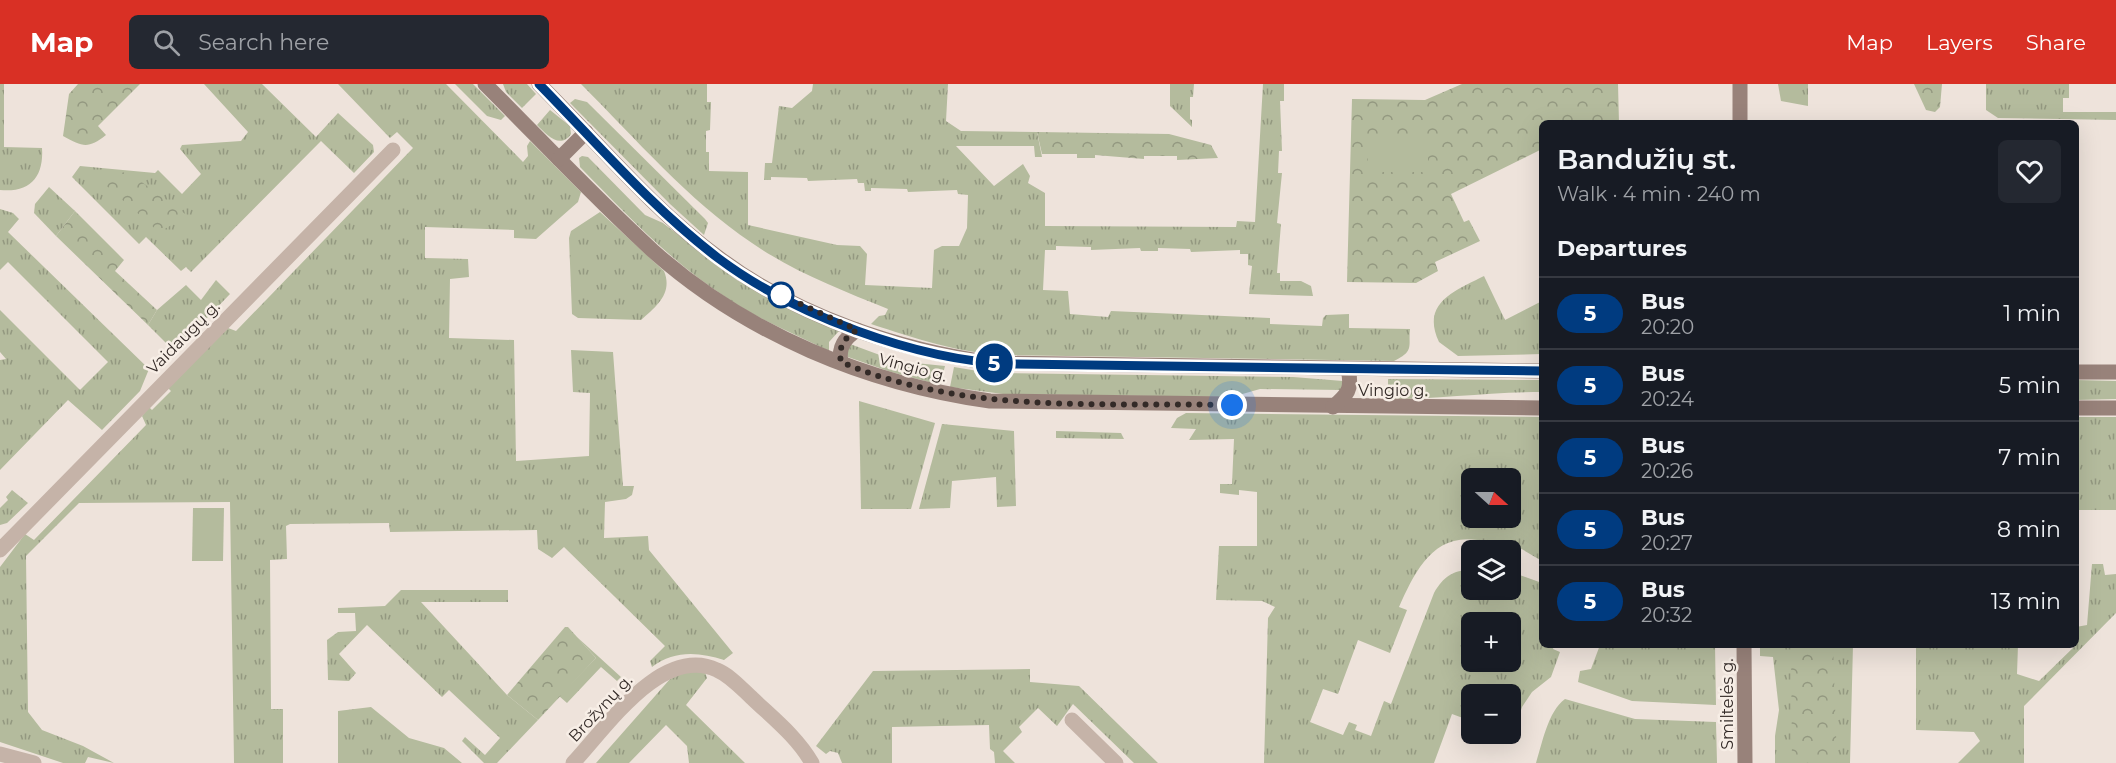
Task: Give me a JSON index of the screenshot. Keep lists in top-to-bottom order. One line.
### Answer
{"streets":{"main road":["Vingio g.","Smiltelės g."],"street":["Vaidaugų g.","Brožynų g."]},"lines":["bus line 5"],"north":"right","page":{"header":"Map","search":"Search here","nav":["Map","Layers","Share"],"on_map":"5","heading":[["Bandužių st.","Walk · 4 min · 240 m"],"Departures"],"list":[{"mark":"5","name":"Bus","note":"20:20","value":"1 min"},{"mark":"5","name":"Bus","note":"20:24","value":"5 min"},{"mark":"5","name":"Bus","note":"20:26","value":"7 min"},{"mark":"5","name":"Bus","note":"20:27","value":"8 min"},{"mark":"5","name":"Bus","note":"20:32","value":"13 min"}],"map_buttons":["+","−"]}}
